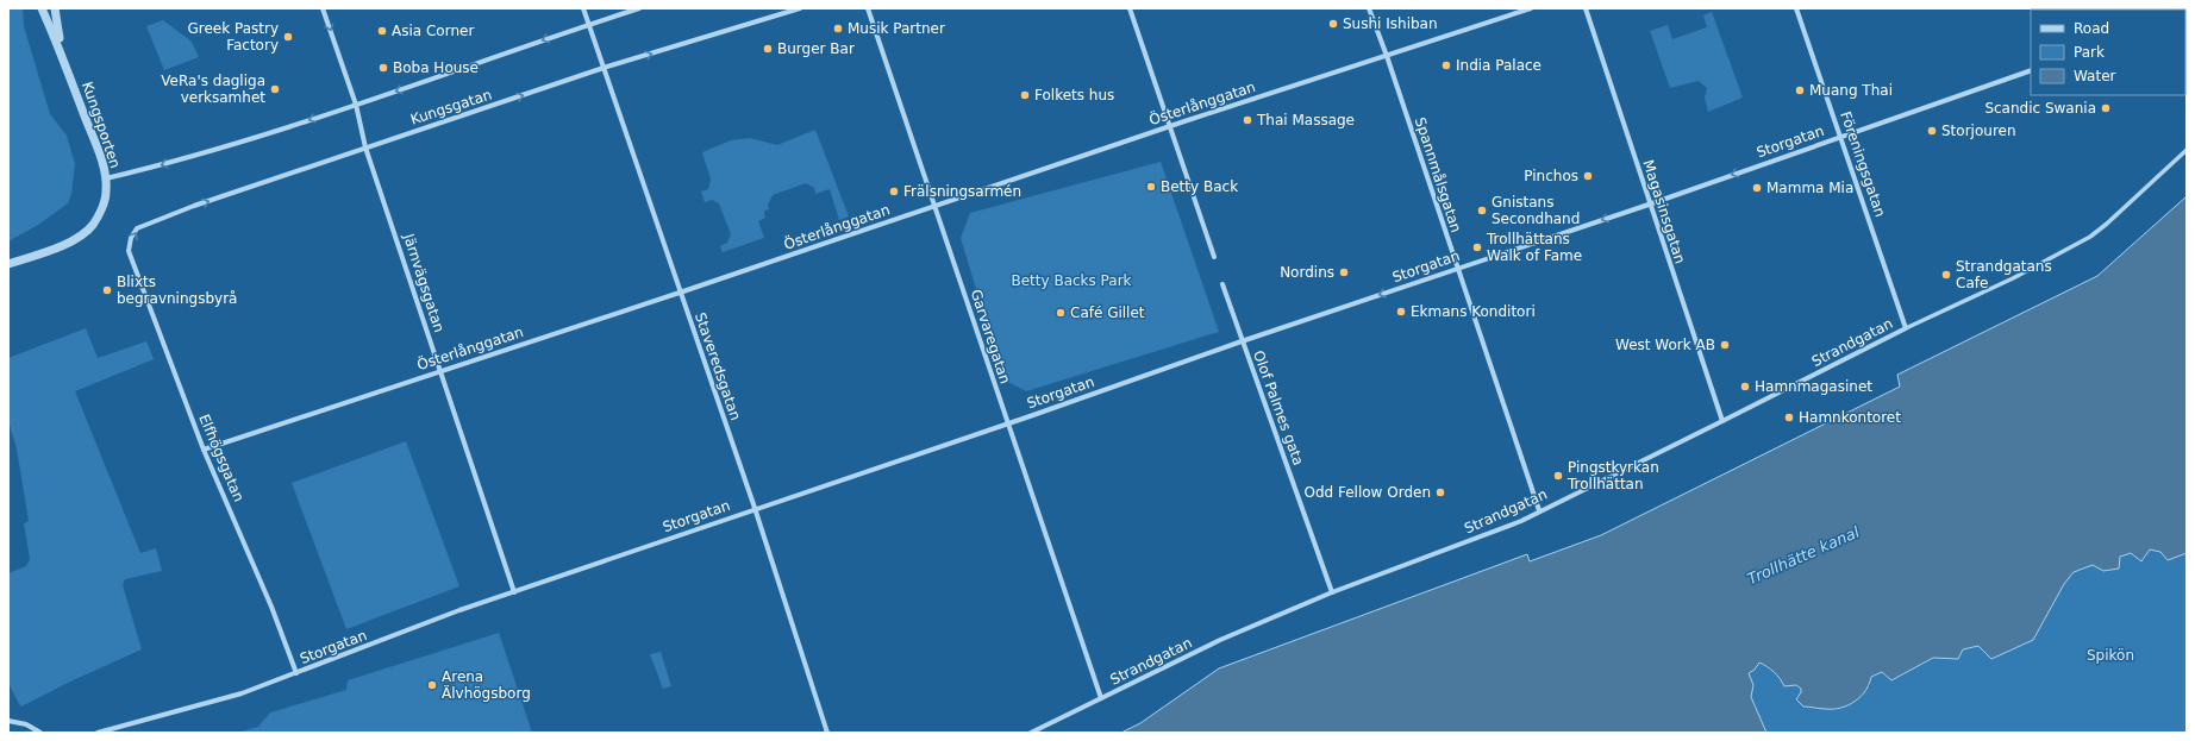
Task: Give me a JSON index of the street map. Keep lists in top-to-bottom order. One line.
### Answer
{"streets":{"street":["Österlånggatan","Kungsgatan","Kungsporten","Storgatan","Föreningsgatan","Spannmålsgatan","Magasinsgatan","Järnvägsgatan","Garvaregatan","Strandgatan","Staveredsgatan","Olof Palmes gata","Elfhögsgatan"]},"crossings":[["Österlånggatan","Spannmålsgatan"],["Österlånggatan","Järnvägsgatan"],["Österlånggatan","Garvaregatan"],["Österlånggatan","Staveredsgatan"],["Österlånggatan","Elfhögsgatan"],["Kungsgatan","Järnvägsgatan"],["Kungsgatan","Staveredsgatan"],["Kungsgatan","Elfhögsgatan"],["Storgatan","Föreningsgatan"],["Storgatan","Spannmålsgatan"],["Storgatan","Magasinsgatan"],["Storgatan","Järnvägsgatan"],["Storgatan","Garvaregatan"],["Storgatan","Staveredsgatan"],["Storgatan","Olof Palmes gata"],["Storgatan","Elfhögsgatan"],["Föreningsgatan","Strandgatan"],["Spannmålsgatan","Strandgatan"],["Magasinsgatan","Strandgatan"],["Garvaregatan","Strandgatan"],["Strandgatan","Olof Palmes gata"]],"one_way":["Kungsgatan"],"water":["Trollhätte kanal"],"parks":["Betty Backs Park","Spikön"],"places":["Sushi Ishiban","Musik Partner","Asia Corner","Greek Pastry Factory","Burger Bar","India Palace","Boba House","VeRa's dagliga verksamhet","Muang Thai","Folkets hus","Scandic Swania","Thai Massage","Storjouren","Pinchos","Betty Back","Mamma Mia","Frälsningsarmén","Gnistans Secondhand","Trollhättans Walk of Fame","Nordins","Strandgatans Cafe","Blixts begravningsbyrå","Ekmans Konditori","Café Gillet","West Work AB","Hamnmagasinet","Hamnkontoret","Pingstkyrkan Trollhättan","Odd Fellow Orden","Arena Älvhögsborg"],"legend":["Road","Park","Water"]}
